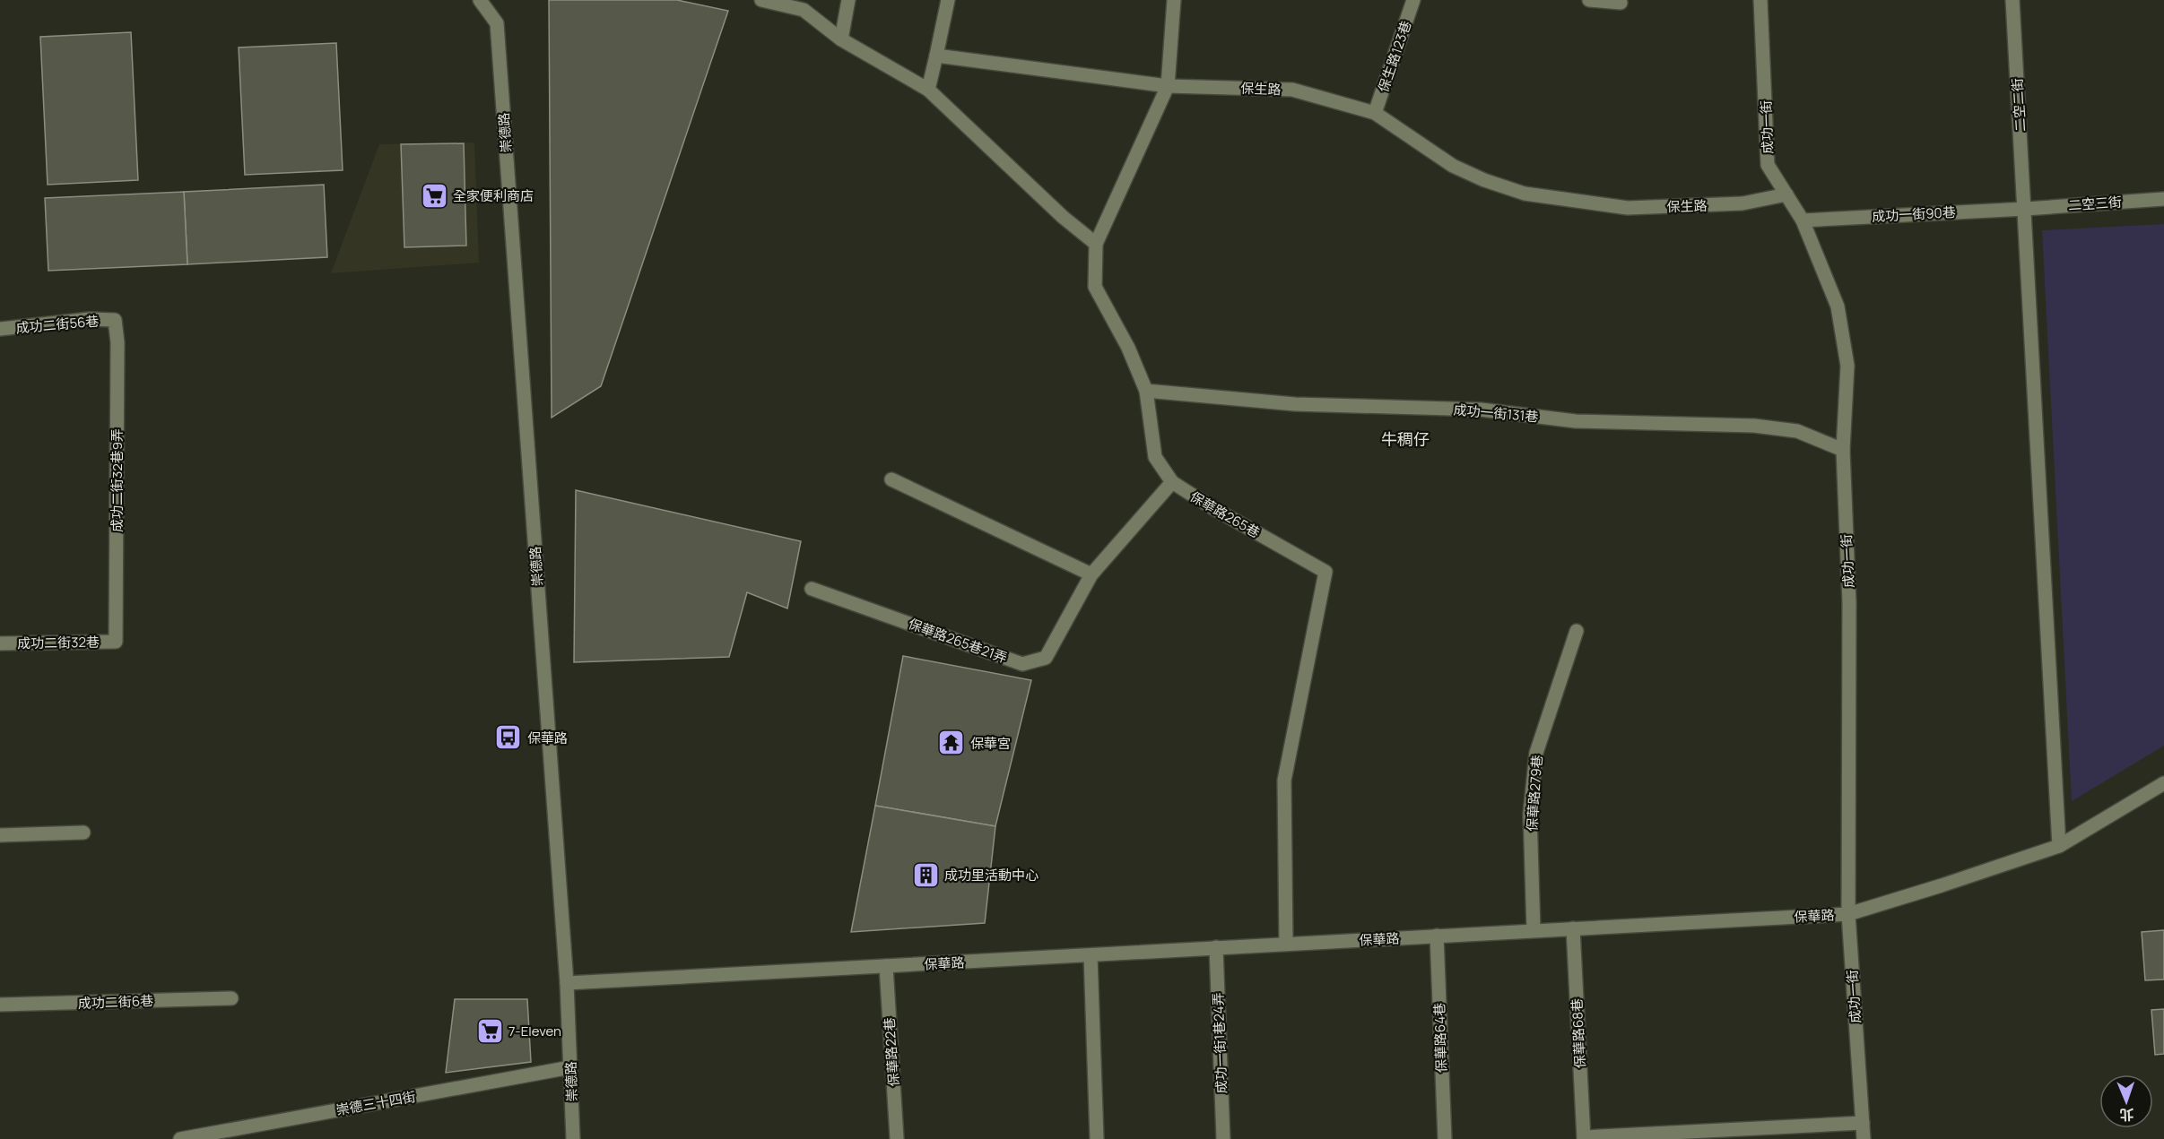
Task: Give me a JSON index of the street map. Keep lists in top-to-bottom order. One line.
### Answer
{"streets":{"street":["保生路123巷","保生路","二空二街","成功一街","崇德路","二空三街","成功一街90巷","成功二街56巷","成功一街131巷","成功二街32巷9弄","保華路265巷","保華路265巷21弄","成功二街32巷","保華路279巷","保華路","成功二街6巷","保華路68巷","保華路64巷","成功一街1巷24弄","保華路22巷","崇德三十四街"]},"crossings":[["保生路123巷","保生路"],["保生路","成功一街"],["保生路","保華路265巷"],["二空二街","二空三街"],["二空二街","成功一街90巷"],["二空二街","保華路"],["成功一街","成功一街90巷"],["成功一街","成功一街131巷"],["成功一街","保華路"],["崇德路","保華路"],["崇德路","崇德三十四街"],["二空三街","成功一街90巷"],["成功二街56巷","成功二街32巷9弄"],["成功一街131巷","保華路265巷"],["成功二街32巷9弄","成功二街32巷"],["保華路265巷","保華路265巷21弄"],["保華路265巷","保華路"],["保華路279巷","保華路"],["保華路","保華路68巷"],["保華路","保華路64巷"],["保華路","成功一街1巷24弄"],["保華路","保華路22巷"]],"districts":["牛稠仔"],"places":{"supermarket":["全家便利商店","7-Eleven"],"bus stop":["保華路"],"temple":["保華宮"],"building":["成功里活動中心"]},"north":"bottom"}
